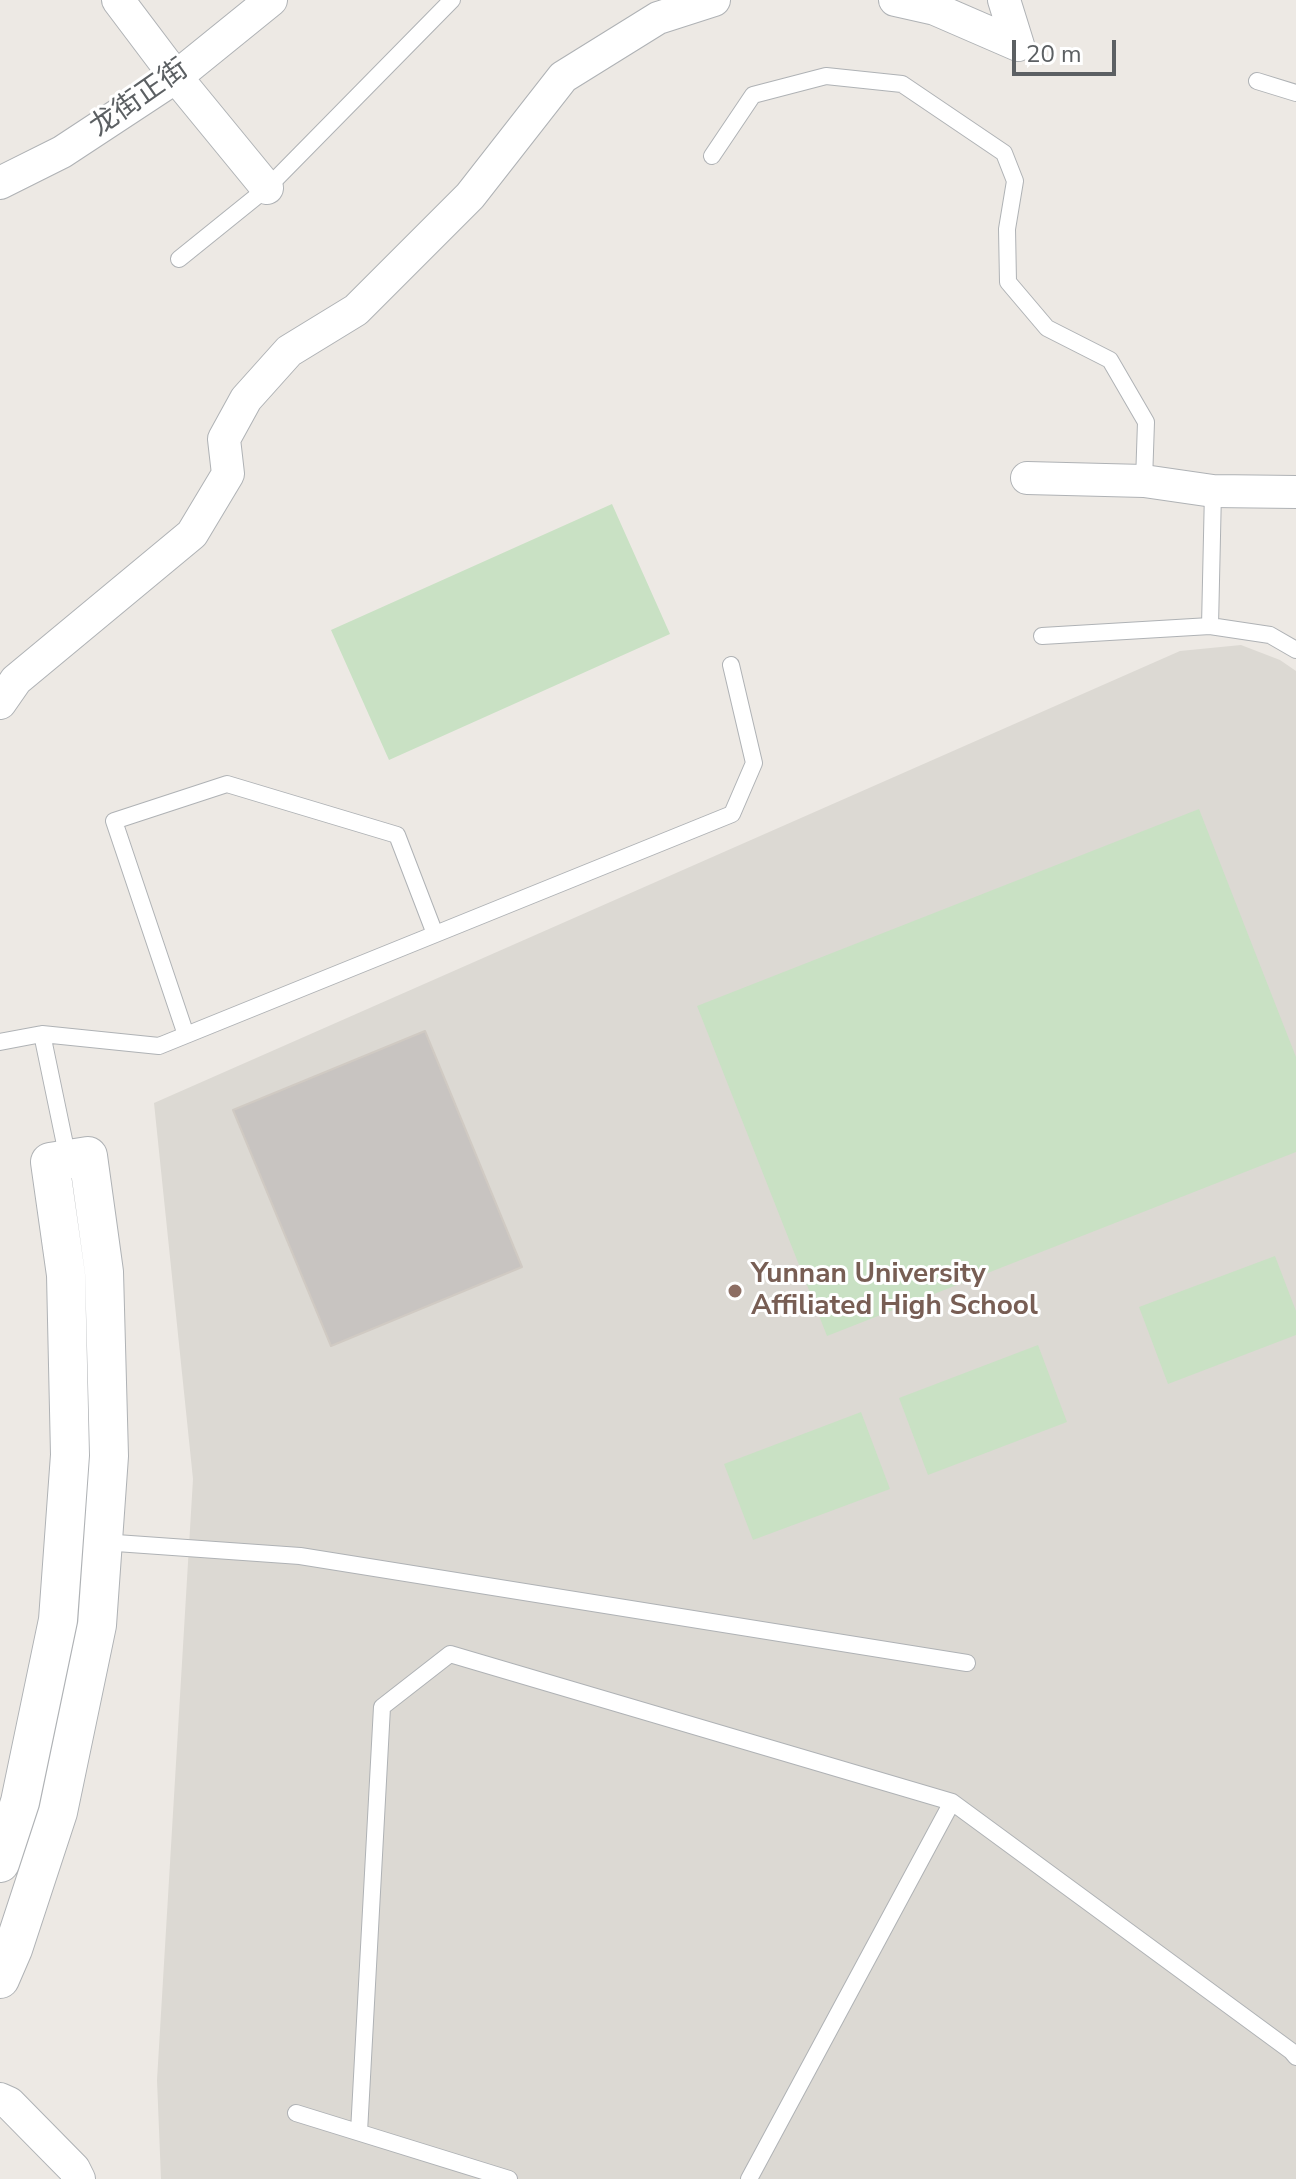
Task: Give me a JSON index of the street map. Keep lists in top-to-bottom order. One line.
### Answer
{"streets":{"street":["龙街正街"]},"places":["Yunnan University Affiliated High School"],"scale_bar":"20 m"}
